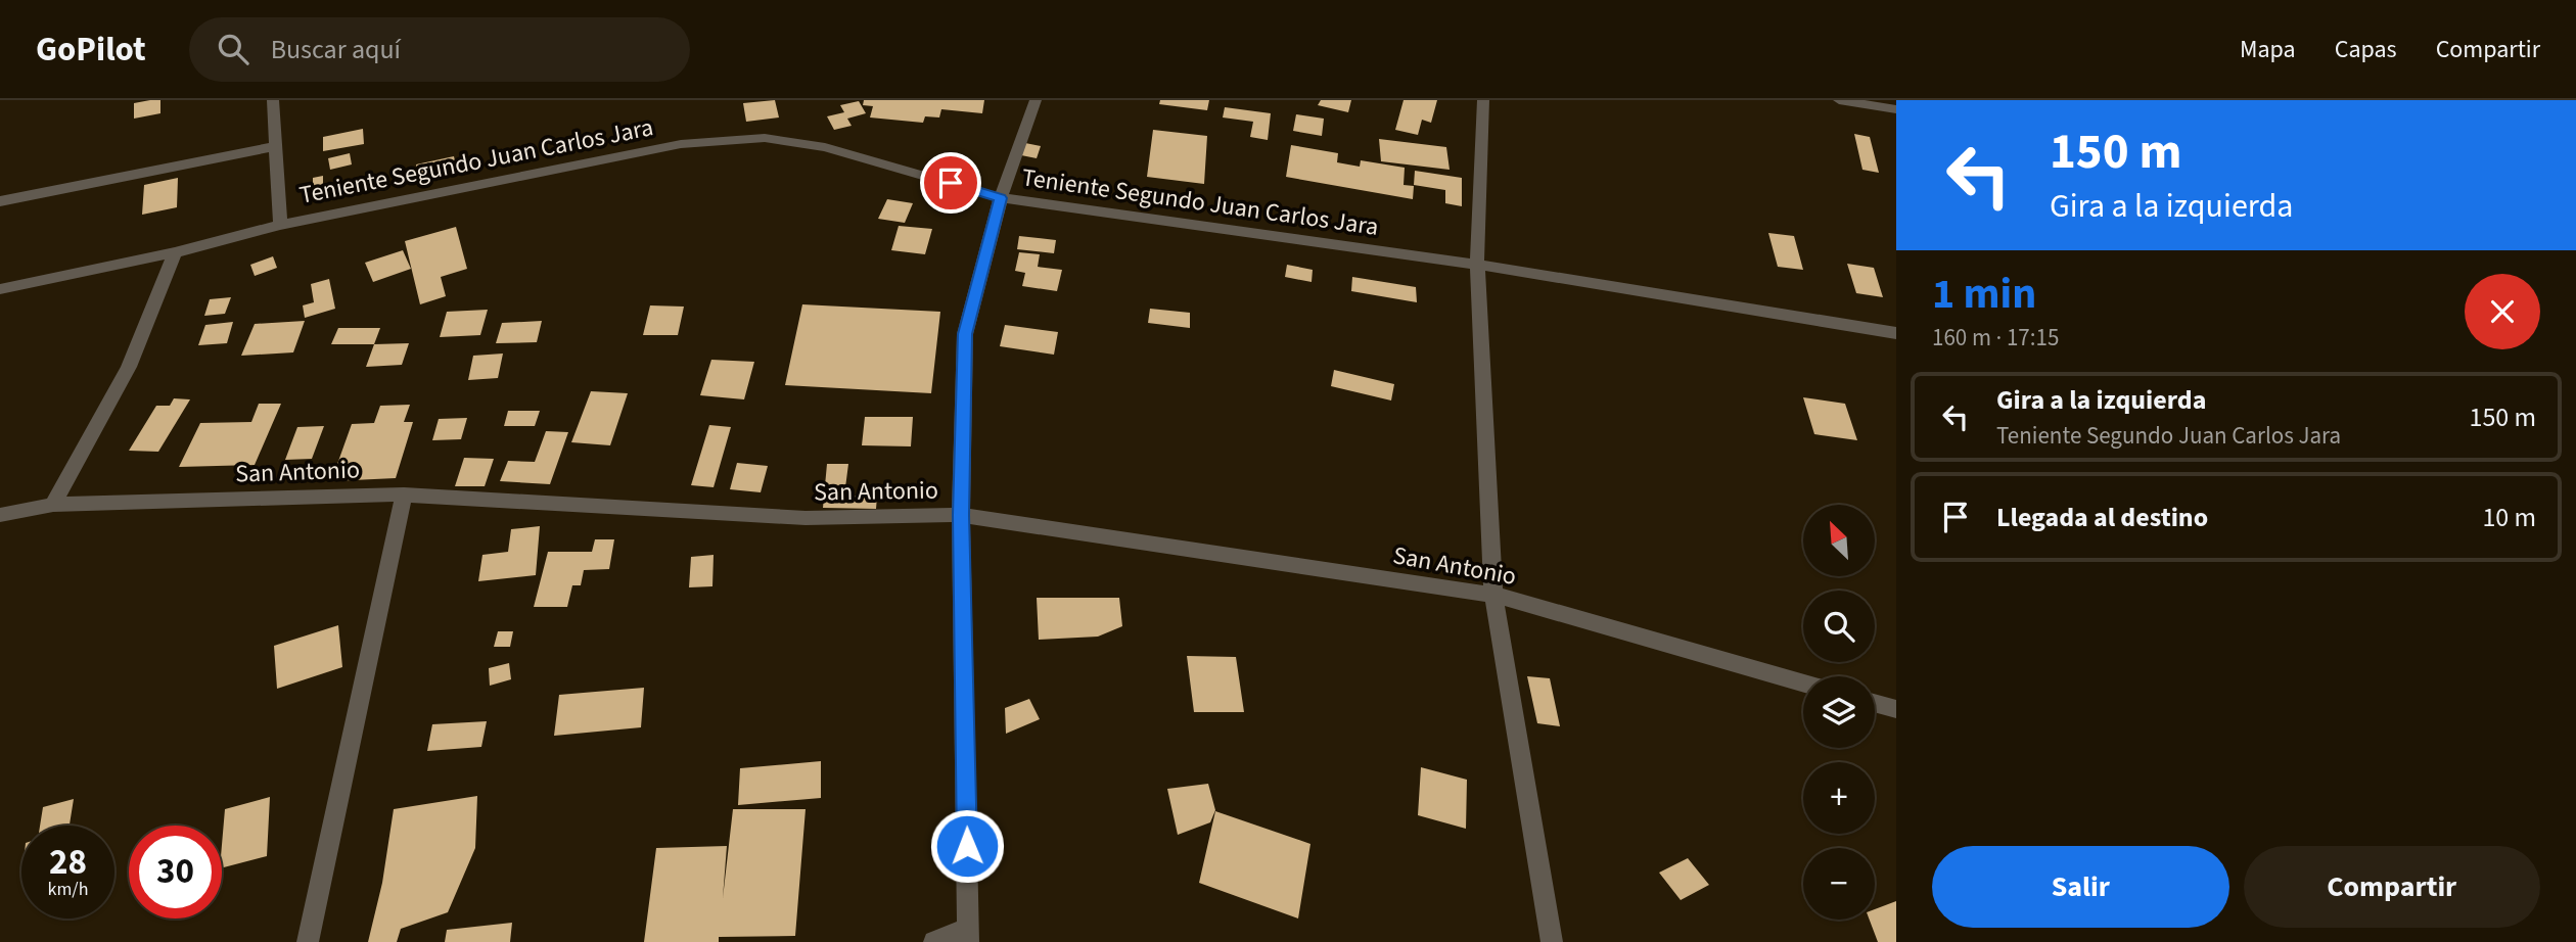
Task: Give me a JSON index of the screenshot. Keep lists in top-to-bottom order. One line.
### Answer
{"streets":{"street":["Teniente Segundo Juan Carlos Jara","San Antonio"]},"north":"top left","page":{"header":"GoPilot","search":"Buscar aquí","nav":["Mapa","Capas","Compartir"],"turn":["150 m","Gira a la izquierda"],"heading":["1 min","160 m · 17:15"],"list":[{"name":"Gira a la izquierda","note":"Teniente Segundo Juan Carlos Jara","value":"150 m"},{"name":"Llegada al destino","value":"10 m"}],"map_buttons":["+","−"],"speed":"28 km/h","limit":"30","buttons":["Salir","Compartir"]}}
